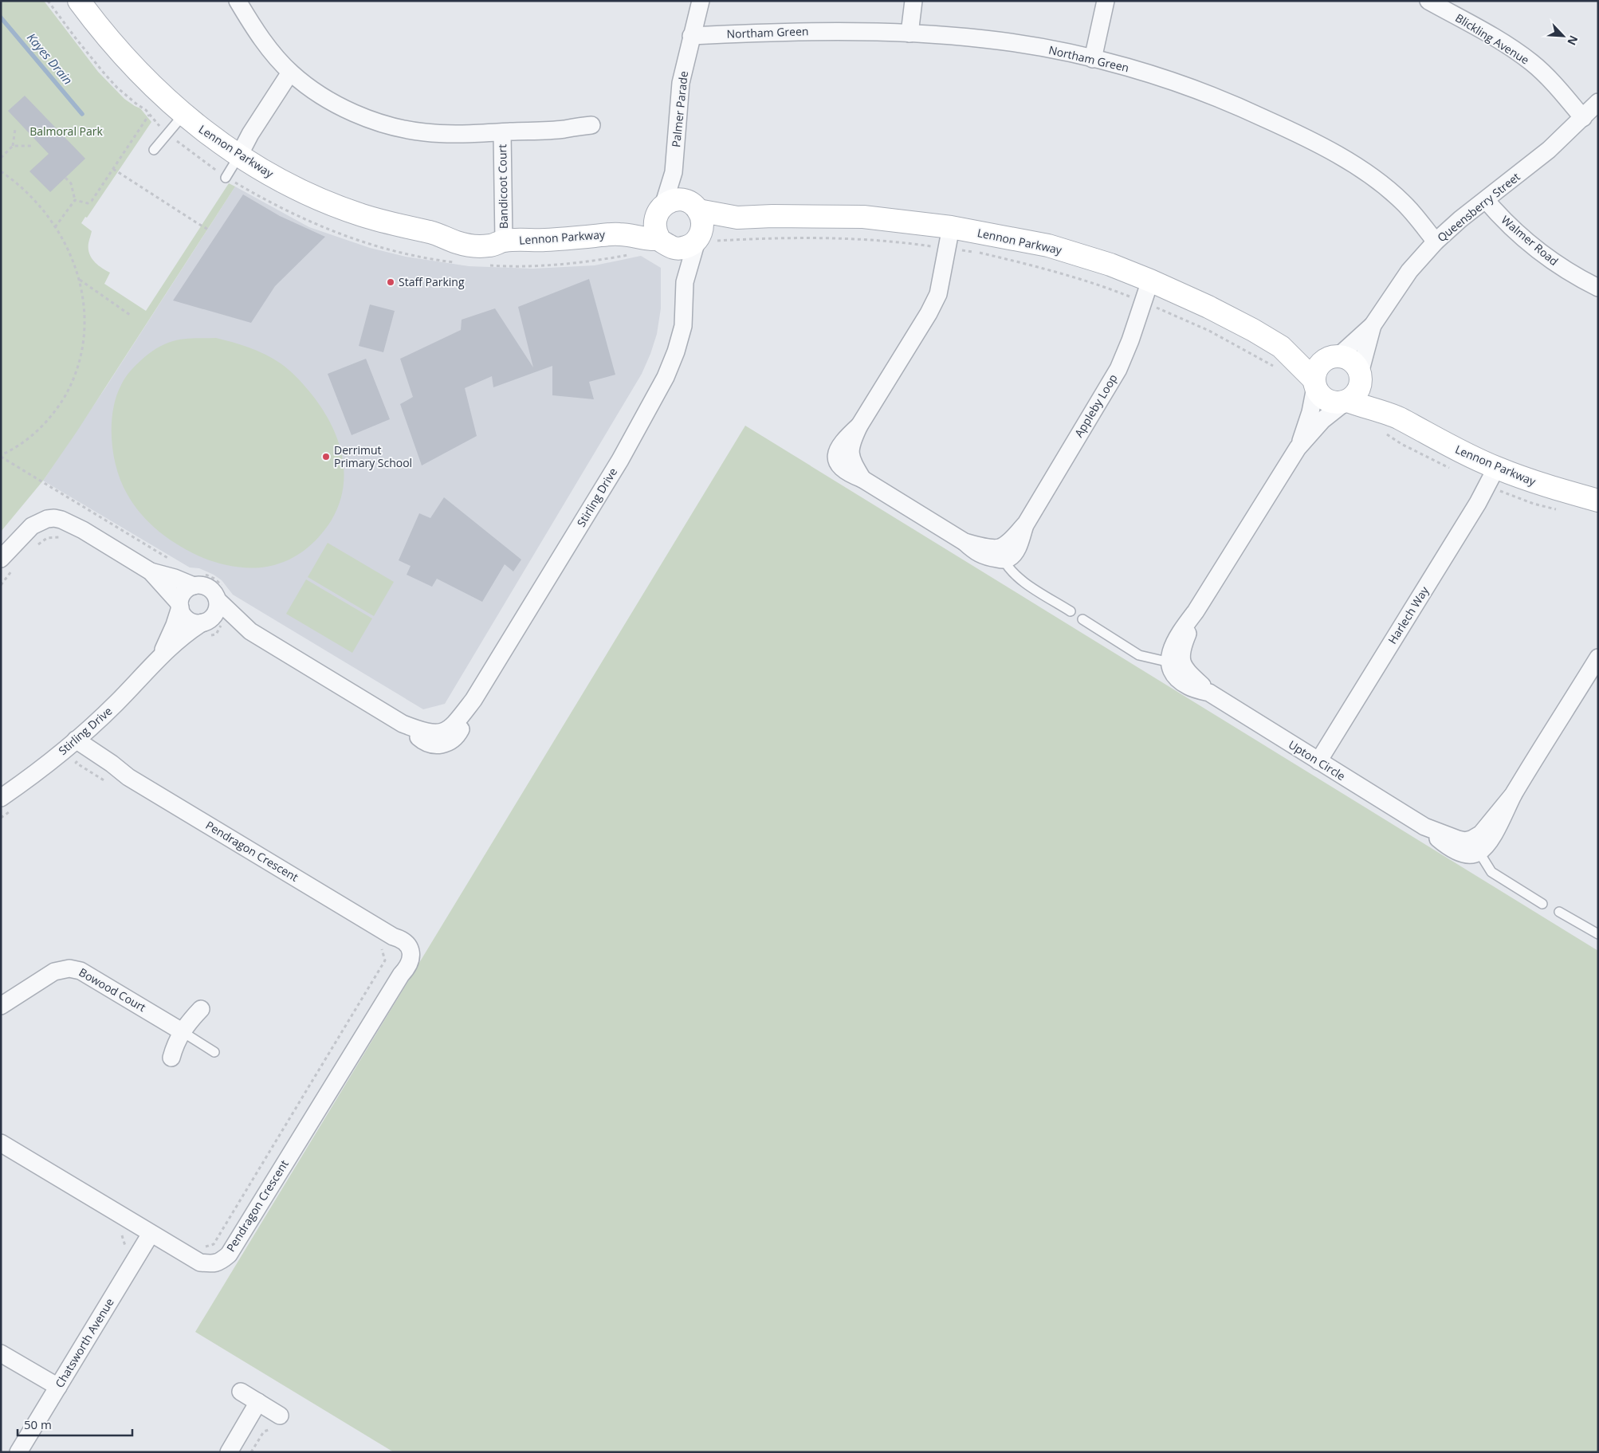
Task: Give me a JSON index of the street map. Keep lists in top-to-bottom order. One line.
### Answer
{"streets":{"street":["Northam Green","Blickling Avenue","Palmer Parade","Lennon Parkway","Bandicoot Court","Queensberry Street","Walmer Road","Appleby Loop","Stirling Drive","Harlech Way","Upton Circle","Pendragon Crescent","Bowood Court","Chatsworth Avenue"]},"crossings":[["Northam Green","Palmer Parade"],["Northam Green","Queensberry Street"],["Blickling Avenue","Queensberry Street"],["Palmer Parade","Lennon Parkway"],["Palmer Parade","Stirling Drive"],["Lennon Parkway","Bandicoot Court"],["Lennon Parkway","Queensberry Street"],["Lennon Parkway","Appleby Loop"],["Lennon Parkway","Stirling Drive"],["Lennon Parkway","Harlech Way"],["Queensberry Street","Walmer Road"],["Stirling Drive","Pendragon Crescent"],["Harlech Way","Upton Circle"],["Pendragon Crescent","Chatsworth Avenue"]],"water":["Kayes Drain"],"parks":["Balmoral Park"],"places":["Staff Parking","Derrimut Primary School"],"scale_bar":"50 m","north":"bottom right"}
